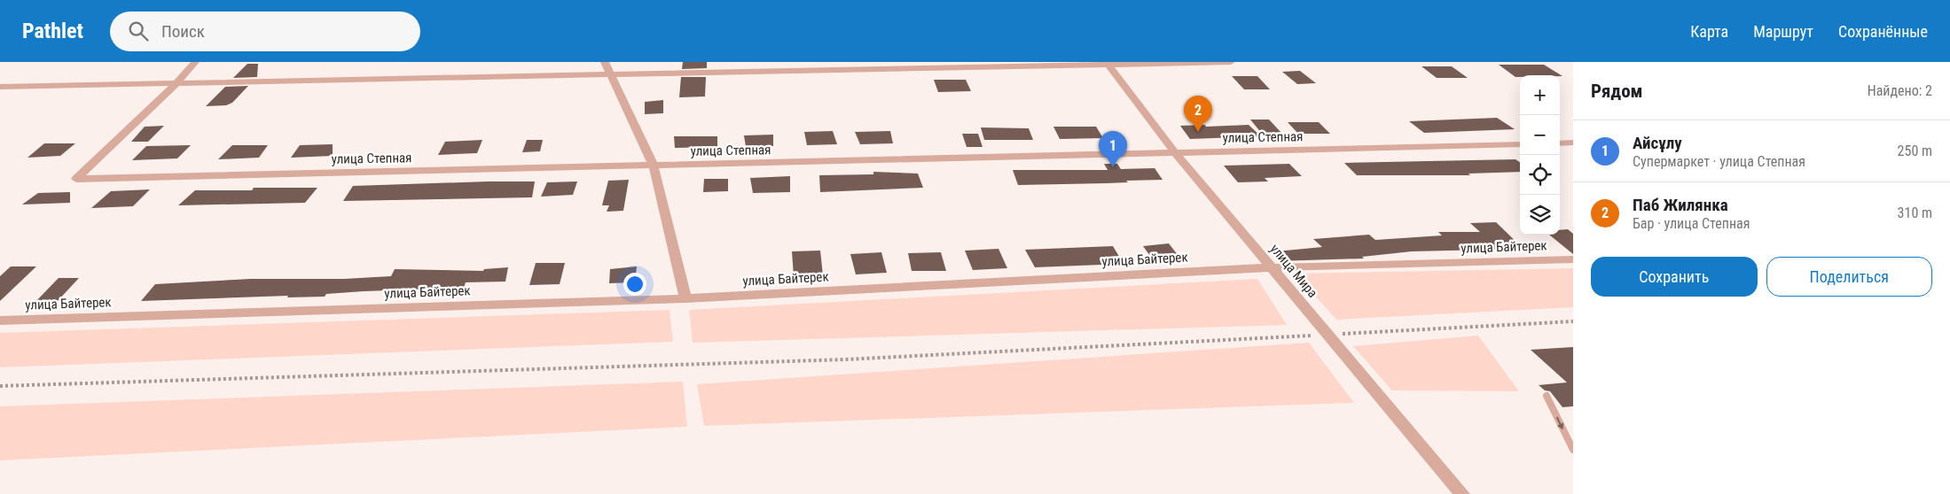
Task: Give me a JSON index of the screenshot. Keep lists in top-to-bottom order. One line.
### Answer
{"streets":{"street":["улица Степная","улица Байтерек","улица Мира"]},"crossings":[["улица Степная","улица Мира"],["улица Байтерек","улица Мира"]],"page":{"header":"Pathlet","search":"Поиск","nav":["Карта","Маршрут","Сохранённые"],"heading":["Рядом","Найдено: 2"],"map_buttons":["+","−"],"pins":["2","1"],"list":[{"mark":"1","name":"Айсұлу","note":"Супермаркет · улица Степная","value":"250 m"},{"mark":"2","name":"Паб Жилянка","note":"Бар · улица Степная","value":"310 m"}],"buttons":["Сохранить","Поделиться"]}}
